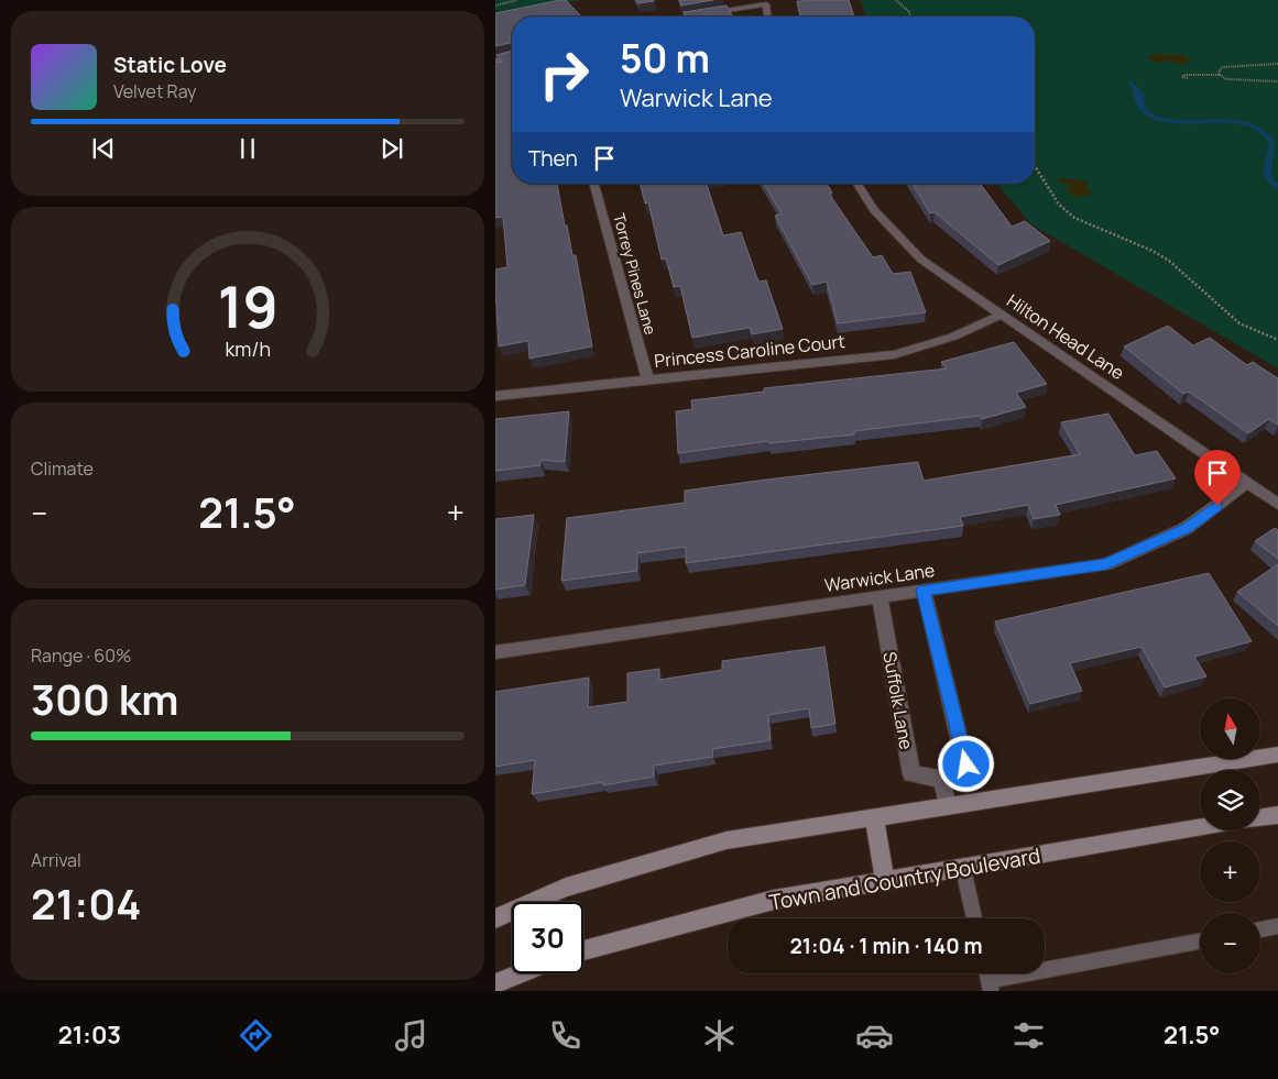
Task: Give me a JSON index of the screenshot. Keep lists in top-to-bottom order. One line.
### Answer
{"streets":{"main road":["Town and Country Boulevard"],"street":["Torrey Pines Lane","Hilton Head Lane","Princess Caroline Court","Warwick Lane","Suffolk Lane"]},"crossings":[["Torrey Pines Lane","Princess Caroline Court"],["Hilton Head Lane","Princess Caroline Court"],["Hilton Head Lane","Warwick Lane"],["Warwick Lane","Suffolk Lane"]],"north":"top","page":{"turn":["50 m","Warwick Lane"],"song":["Static Love","Velvet Ray"],"then":"Then","tile":["Climate",["Range · 60%","300 km"],["Arrival","21:04"]],"heat":["−","21.5°","+"],"map_buttons":["+","−"],"limit":"30","trip":"21:04 · 1 min · 140 m","tabs":["21:03","21.5°"],"gauge":["19","km/h"]}}
